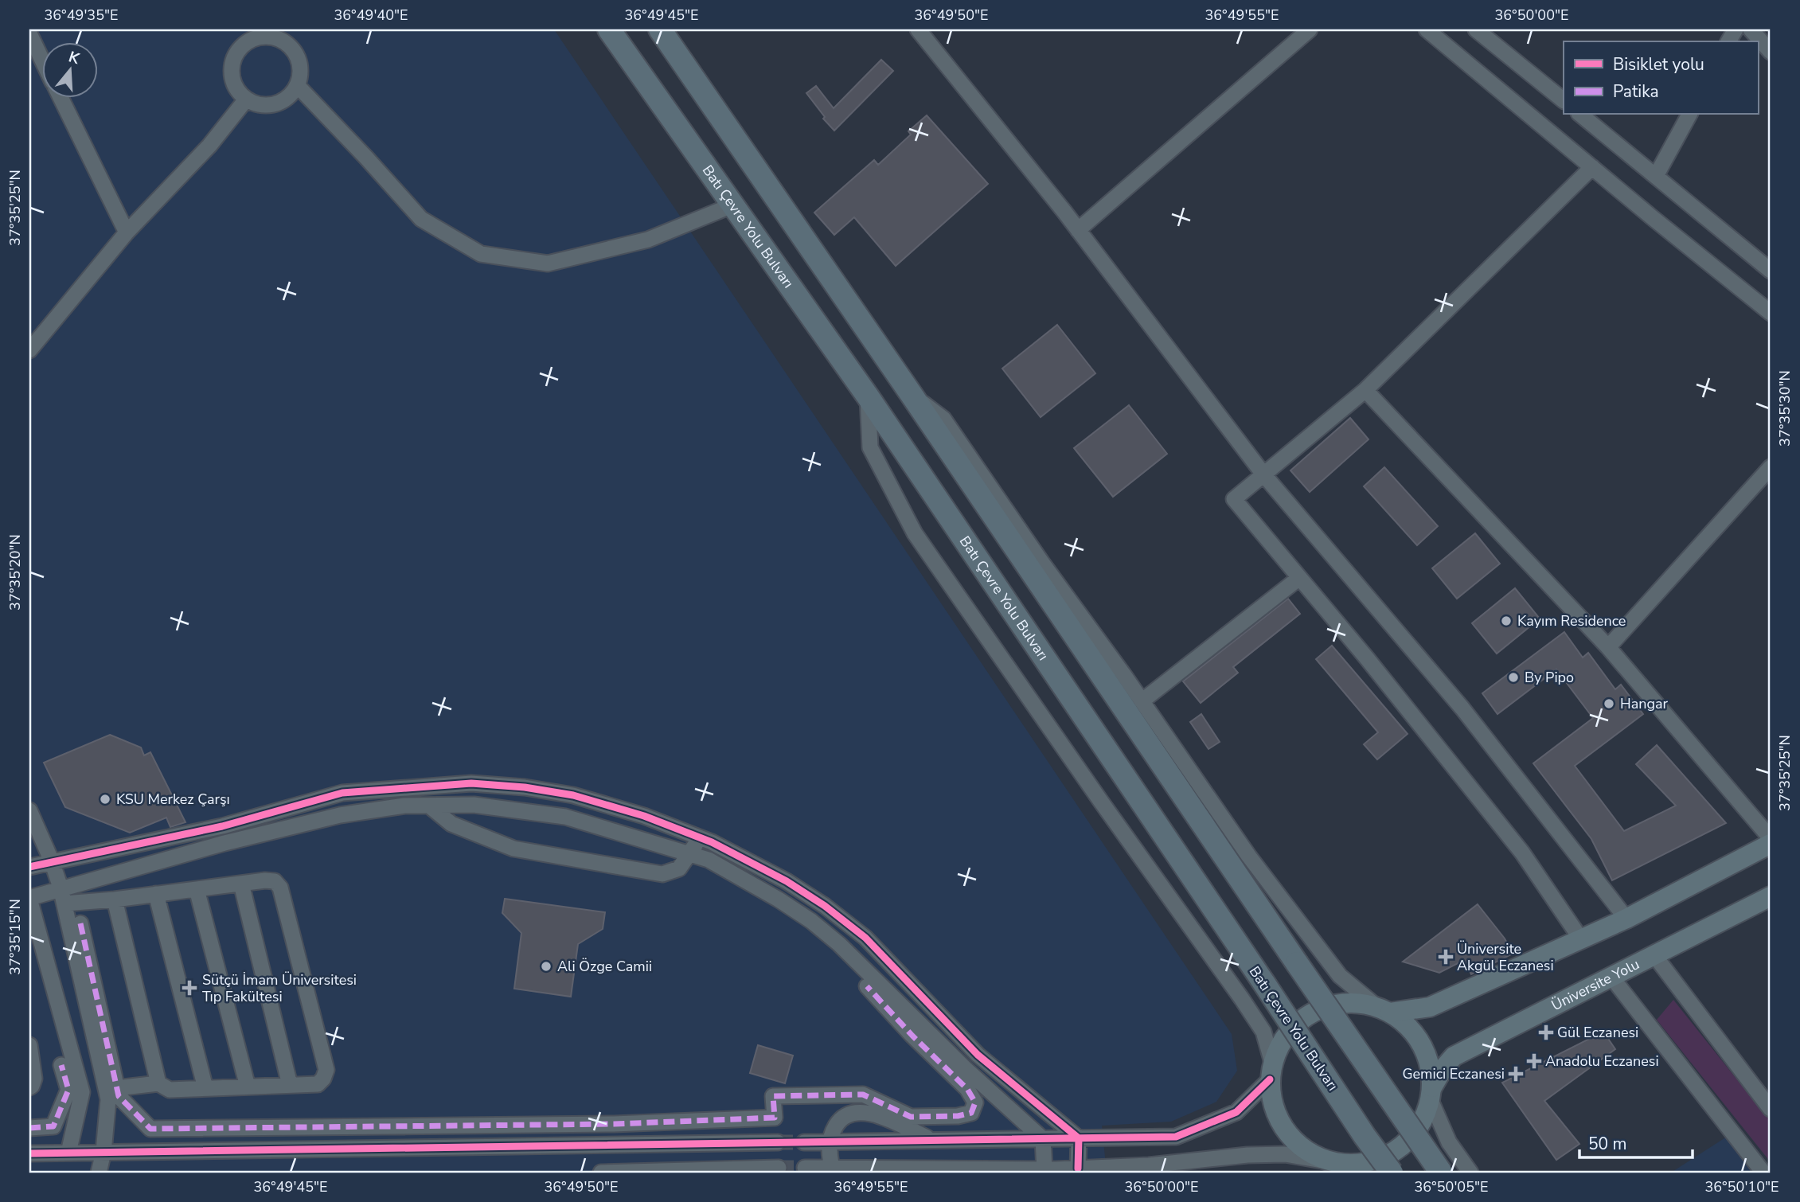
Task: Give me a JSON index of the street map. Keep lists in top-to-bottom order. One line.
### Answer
{"streets":{"highway":["Batı Çevre Yolu Bulvarı"],"main road":["Üniversite Yolu"]},"places":{"other":["Kayım Residence","By Pipo","Hangar","KSU Merkez Çarşı","Ali Özge Camii"],"health":["Üniversite Akgül Eczanesi","Sütçü İmam Üniversitesi Tıp Fakültesi","Gül Eczanesi","Anadolu Eczanesi","Gemici Eczanesi"]},"legend":["Bisiklet yolu","Patika"],"scale_bar":"50 m","north":"top","coordinates":["36°49'35\"E","36°49'40\"E","36°49'45\"E","36°49'50\"E","36°49'55\"E","36°50'00\"E","37°35'25\"N","37°35'30\"N","37°35'20\"N","37°35'15\"N","36°50'05\"E","36°50'10\"E"]}
